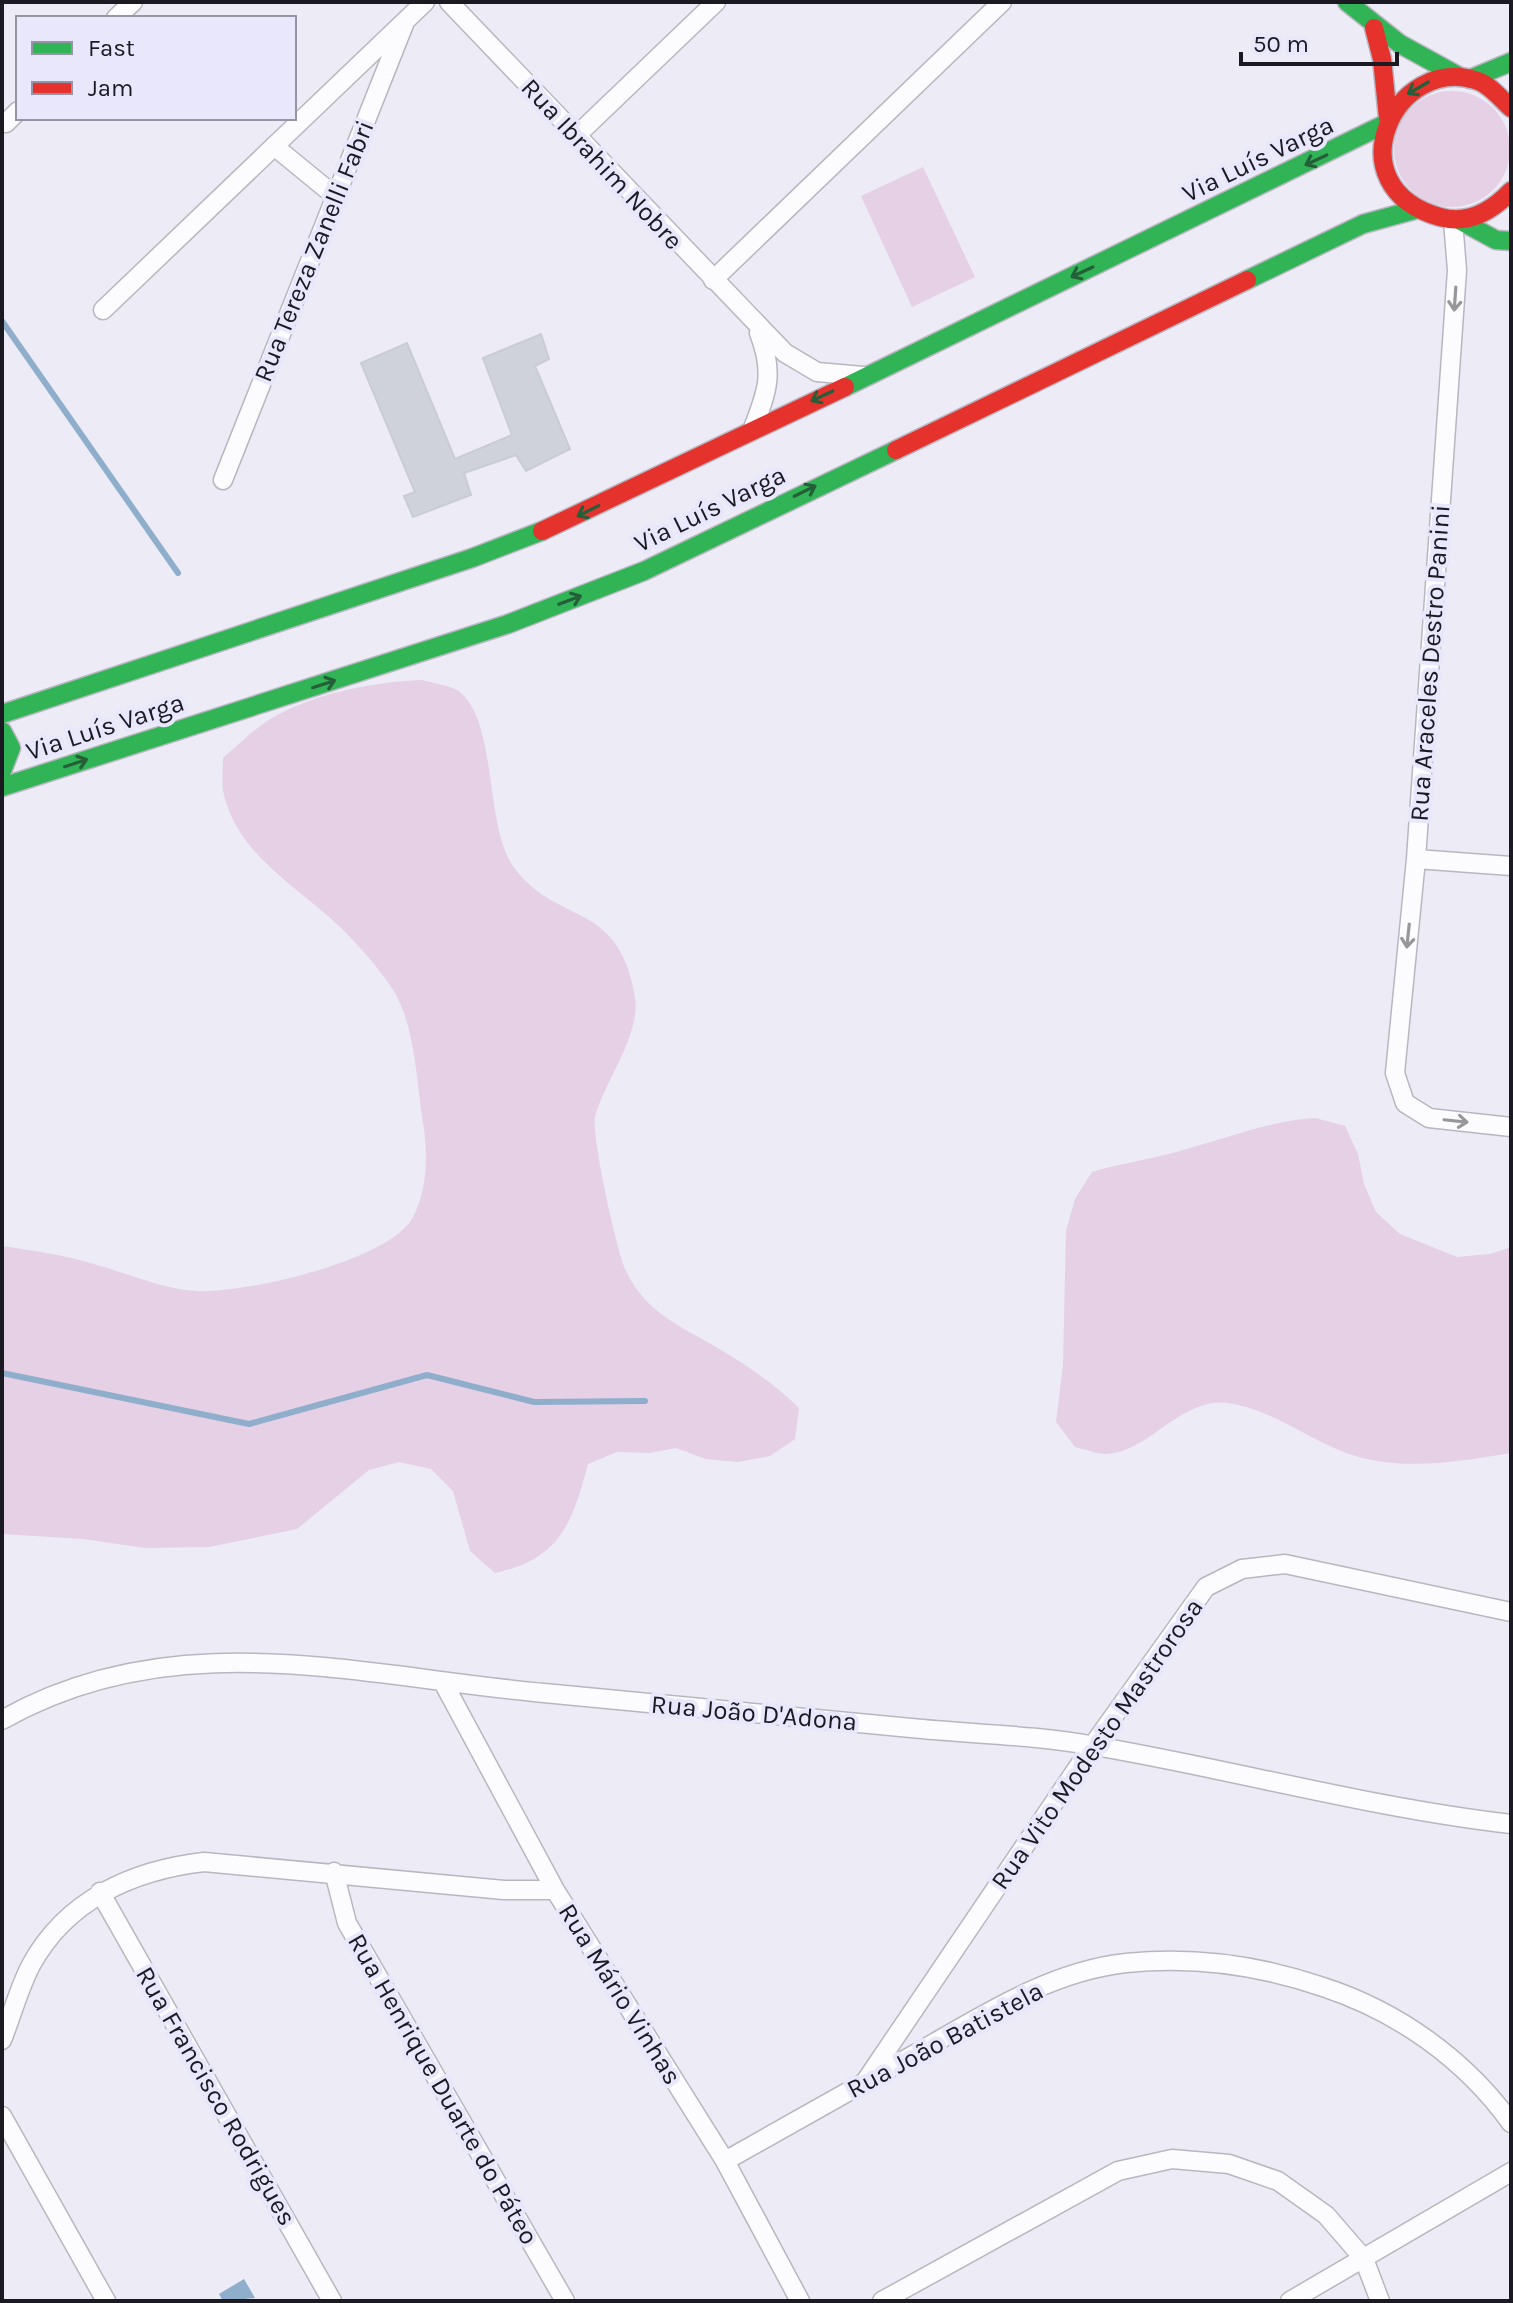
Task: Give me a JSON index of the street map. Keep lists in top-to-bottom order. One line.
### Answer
{"streets":{"main road":["Via Luís Varga"],"street":["Rua Ibrahim Nobre","Rua Tereza Zanelli Fabri","Rua Araceles Destro Panini","Rua João D'Adona","Rua Vito Modesto Mastrorosa","Rua Mário Vinhas","Rua João Batistela","Rua Henrique Duarte do Páteo","Rua Francisco Rodrigues"]},"crossings":[["Via Luís Varga","Rua Ibrahim Nobre"],["Rua João D'Adona","Rua Vito Modesto Mastrorosa"],["Rua João D'Adona","Rua Mário Vinhas"],["Rua Vito Modesto Mastrorosa","Rua João Batistela"],["Rua Mário Vinhas","Rua João Batistela"]],"one_way":["Rua Araceles Destro Panini"],"legend":["Fast","Jam"],"scale_bar":"50 m"}
